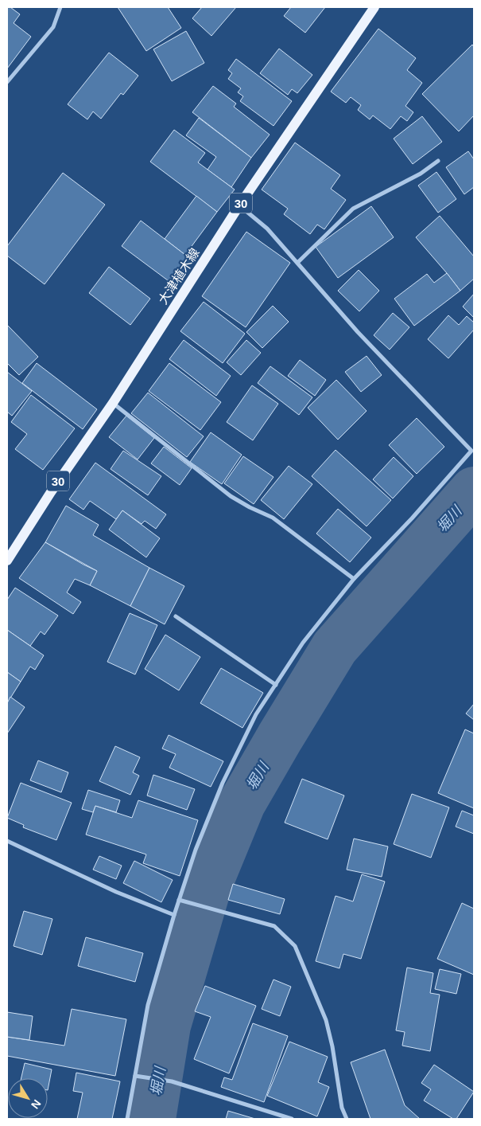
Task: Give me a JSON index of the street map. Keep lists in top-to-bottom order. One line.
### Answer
{"streets":{"main road":["30","大津植木線"]},"water":["堀川"],"north":"bottom right"}
